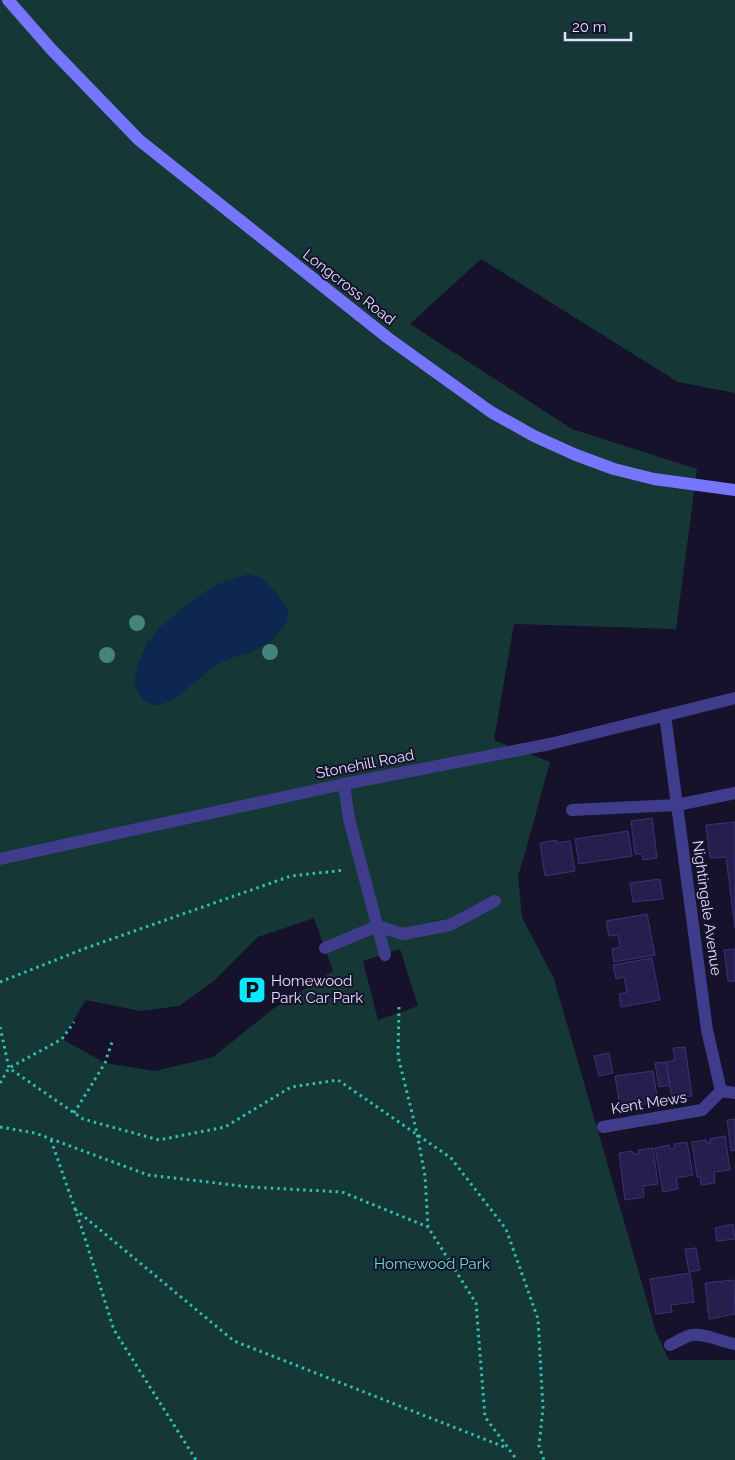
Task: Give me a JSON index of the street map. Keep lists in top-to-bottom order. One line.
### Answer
{"streets":{"main road":["Longcross Road"],"street":["Stonehill Road","Nightingale Avenue","Kent Mews"]},"crossings":[["Stonehill Road","Nightingale Avenue"],["Nightingale Avenue","Kent Mews"]],"parks":["Homewood Park"],"places":{"parking":["Homewood Park Car Park"]},"scale_bar":"20 m"}
